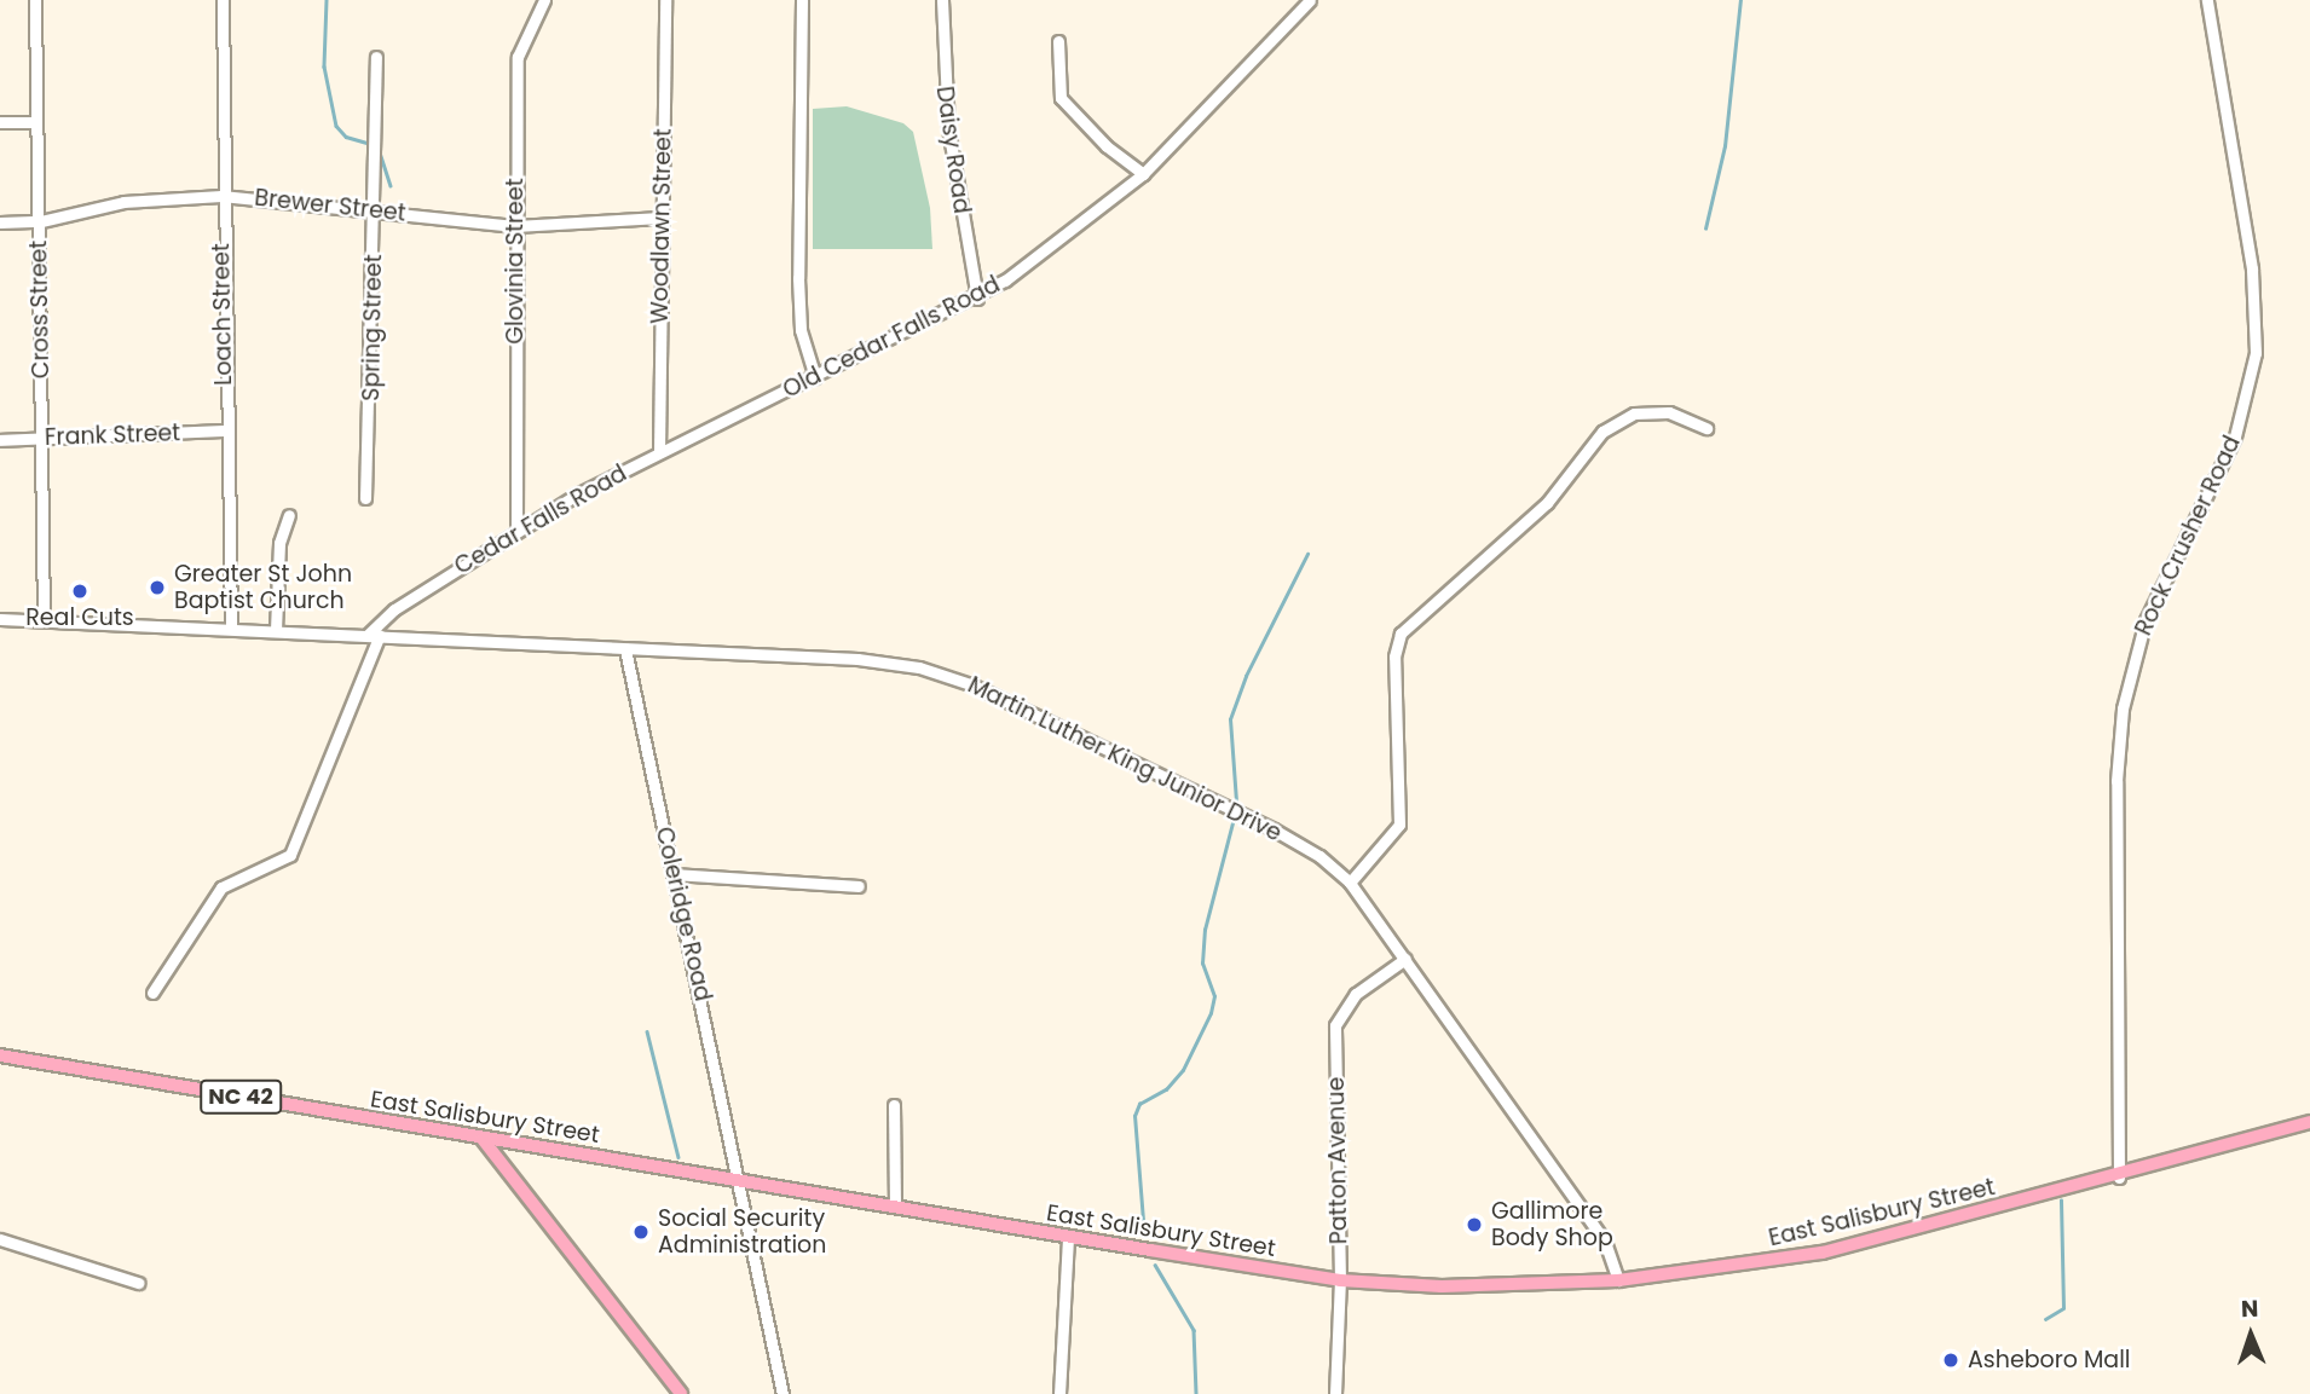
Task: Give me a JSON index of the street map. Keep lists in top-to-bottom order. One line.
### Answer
{"streets":{"main road":["NC 42","East Salisbury Street"],"street":["Daisy Road","Brewer Street","Woodlawn Street","Glovinia Street","Cross Street","Loach Street","Spring Street","Old Cedar Falls Road","Frank Street","Cedar Falls Road","Rock Crusher Road","Martin Luther King Junior Drive","Coleridge Road","Patton Avenue"]},"crossings":[["Daisy Road","Old Cedar Falls Road"],["Brewer Street","Woodlawn Street"],["Brewer Street","Glovinia Street"],["Brewer Street","Cross Street"],["Brewer Street","Loach Street"],["Brewer Street","Spring Street"],["Woodlawn Street","Cedar Falls Road"],["Glovinia Street","Cedar Falls Road"],["Cross Street","Frank Street"],["Cross Street","Martin Luther King Junior Drive"],["Loach Street","Frank Street"],["Loach Street","Martin Luther King Junior Drive"],["Old Cedar Falls Road","Cedar Falls Road"],["Cedar Falls Road","Martin Luther King Junior Drive"],["Rock Crusher Road","East Salisbury Street"],["Martin Luther King Junior Drive","Coleridge Road"],["Martin Luther King Junior Drive","East Salisbury Street"],["Martin Luther King Junior Drive","Patton Avenue"],["Coleridge Road","East Salisbury Street"],["East Salisbury Street","Patton Avenue"]],"places":["Greater St John Baptist Church","Real Cuts","Gallimore Body Shop","Social Security Administration","Asheboro Mall"],"north":"top"}
